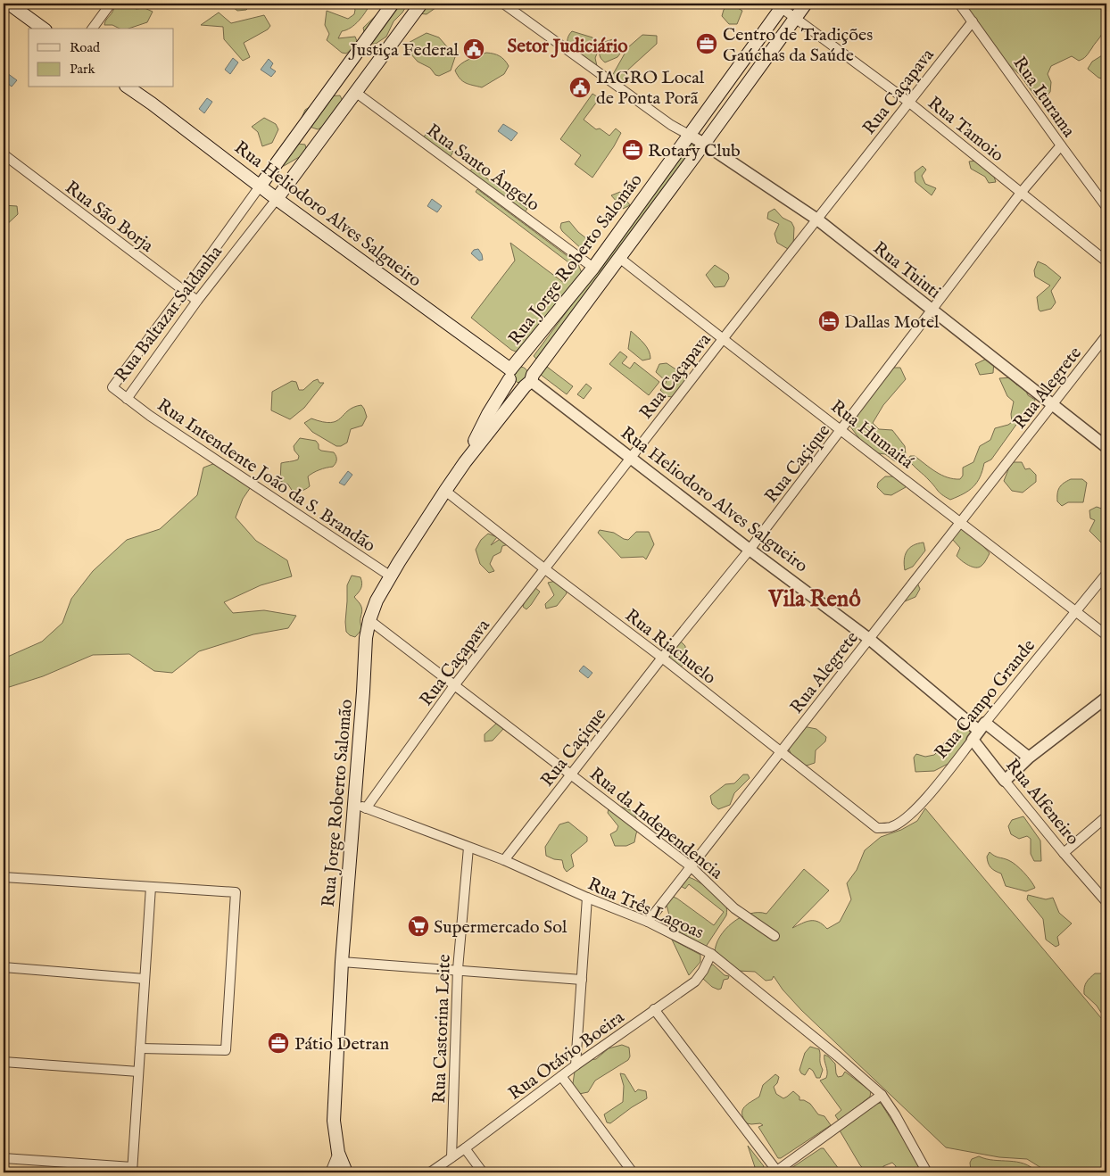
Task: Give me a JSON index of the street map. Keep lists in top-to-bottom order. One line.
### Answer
{"streets":{"main road":["Rua Heliodoro Alves Salgueiro","Rua Jorge Roberto Salomão","Rua Baltazar Saldanha"],"street":["Rua Caçapava","Rua Iturama","Rua Tamoio","Rua Santo Ângelo","Rua São Borja","Rua Tuiuti","Rua Alegrete","Rua Humaitá","Rua Caçique","Rua Intendente João da S. Brandão","Rua Riachuelo","Rua Campo Grande","Rua Alfeneiro","Rua da Independencia","Rua Três Lagoas","Rua Castorina Leite","Rua Otávio Boeira"]},"crossings":[["Rua Caçapava","Rua Iturama"],["Rua Caçapava","Rua Tamoio"],["Rua Caçapava","Rua Heliodoro Alves Salgueiro"],["Rua Caçapava","Rua Jorge Roberto Salomão"],["Rua Caçapava","Rua Tuiuti"],["Rua Caçapava","Rua Humaitá"],["Rua Caçapava","Rua Riachuelo"],["Rua Caçapava","Rua da Independencia"],["Rua Caçapava","Rua Três Lagoas"],["Rua Iturama","Rua Caçique"],["Rua Tamoio","Rua Jorge Roberto Salomão"],["Rua Tamoio","Rua Caçique"],["Rua Santo Ângelo","Rua Jorge Roberto Salomão"],["Rua Santo Ângelo","Rua Baltazar Saldanha"],["Rua Heliodoro Alves Salgueiro","Rua Jorge Roberto Salomão"],["Rua Heliodoro Alves Salgueiro","Rua Baltazar Saldanha"],["Rua Heliodoro Alves Salgueiro","Rua Alegrete"],["Rua Heliodoro Alves Salgueiro","Rua Caçique"],["Rua Heliodoro Alves Salgueiro","Rua Campo Grande"],["Rua Heliodoro Alves Salgueiro","Rua Alfeneiro"],["Rua São Borja","Rua Baltazar Saldanha"],["Rua Jorge Roberto Salomão","Rua Tuiuti"],["Rua Jorge Roberto Salomão","Rua Humaitá"],["Rua Jorge Roberto Salomão","Rua Intendente João da S. Brandão"],["Rua Jorge Roberto Salomão","Rua Riachuelo"],["Rua Jorge Roberto Salomão","Rua da Independencia"],["Rua Jorge Roberto Salomão","Rua Três Lagoas"],["Rua Tuiuti","Rua Alegrete"],["Rua Tuiuti","Rua Caçique"],["Rua Baltazar Saldanha","Rua Intendente João da S. Brandão"],["Rua Alegrete","Rua Humaitá"],["Rua Alegrete","Rua Riachuelo"],["Rua Alegrete","Rua da Independencia"],["Rua Alegrete","Rua Três Lagoas"],["Rua Humaitá","Rua Caçique"],["Rua Humaitá","Rua Campo Grande"],["Rua Caçique","Rua Riachuelo"],["Rua Caçique","Rua da Independencia"],["Rua Caçique","Rua Três Lagoas"],["Rua Riachuelo","Rua Campo Grande"],["Rua Campo Grande","Rua Alfeneiro"],["Rua Três Lagoas","Rua Castorina Leite"],["Rua Três Lagoas","Rua Otávio Boeira"],["Rua Castorina Leite","Rua Otávio Boeira"]],"districts":["Setor Judiciário","Vila Renô"],"places":{"office":["Centro de Tradições Gaúchas da Saúde","Rotary Club","Pátio Detran"],"public building":["Justiça Federal","IAGRO Local de Ponta Porã"],"hotel":["Dallas Motel"],"supermarket":["Supermercado Sol"]},"legend":["Road","Park"]}
